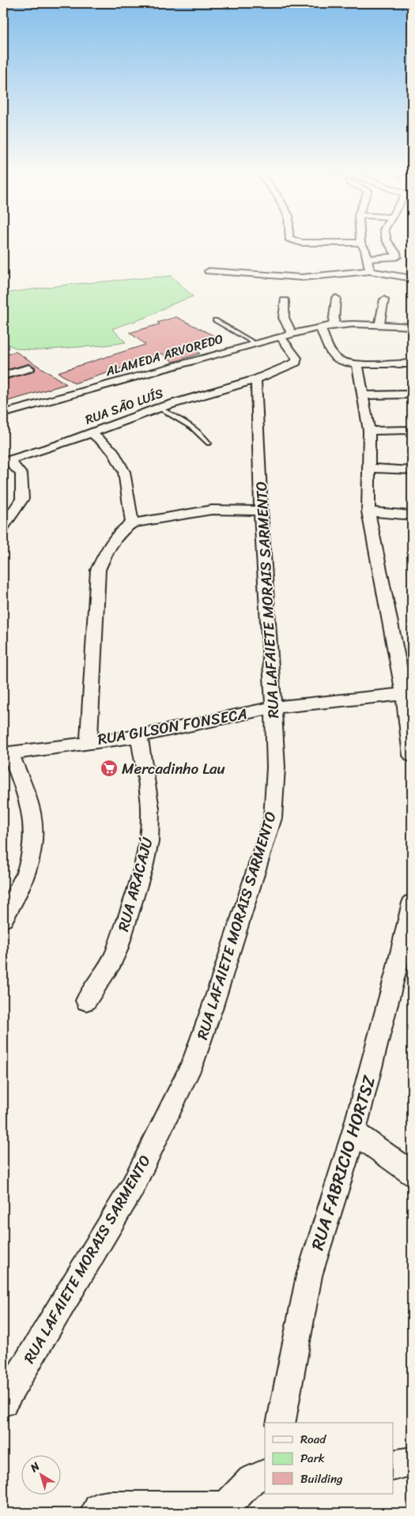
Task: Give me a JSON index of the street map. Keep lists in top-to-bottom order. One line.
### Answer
{"streets":{"street":["ALAMEDA ARVOREDO","RUA SÃO LUÍS","RUA LAFAIETE MORAIS SARMENTO","RUA GILSON FONSECA","RUA ARACAJÚ","RUA FABRICIO HORTSZ"]},"crossings":[["RUA SÃO LUÍS","RUA LAFAIETE MORAIS SARMENTO"],["RUA LAFAIETE MORAIS SARMENTO","RUA GILSON FONSECA"],["RUA GILSON FONSECA","RUA ARACAJÚ"]],"places":{"supermarket":["Mercadinho Lau"]},"legend":["Road","Park","Building"],"north":"top left"}
